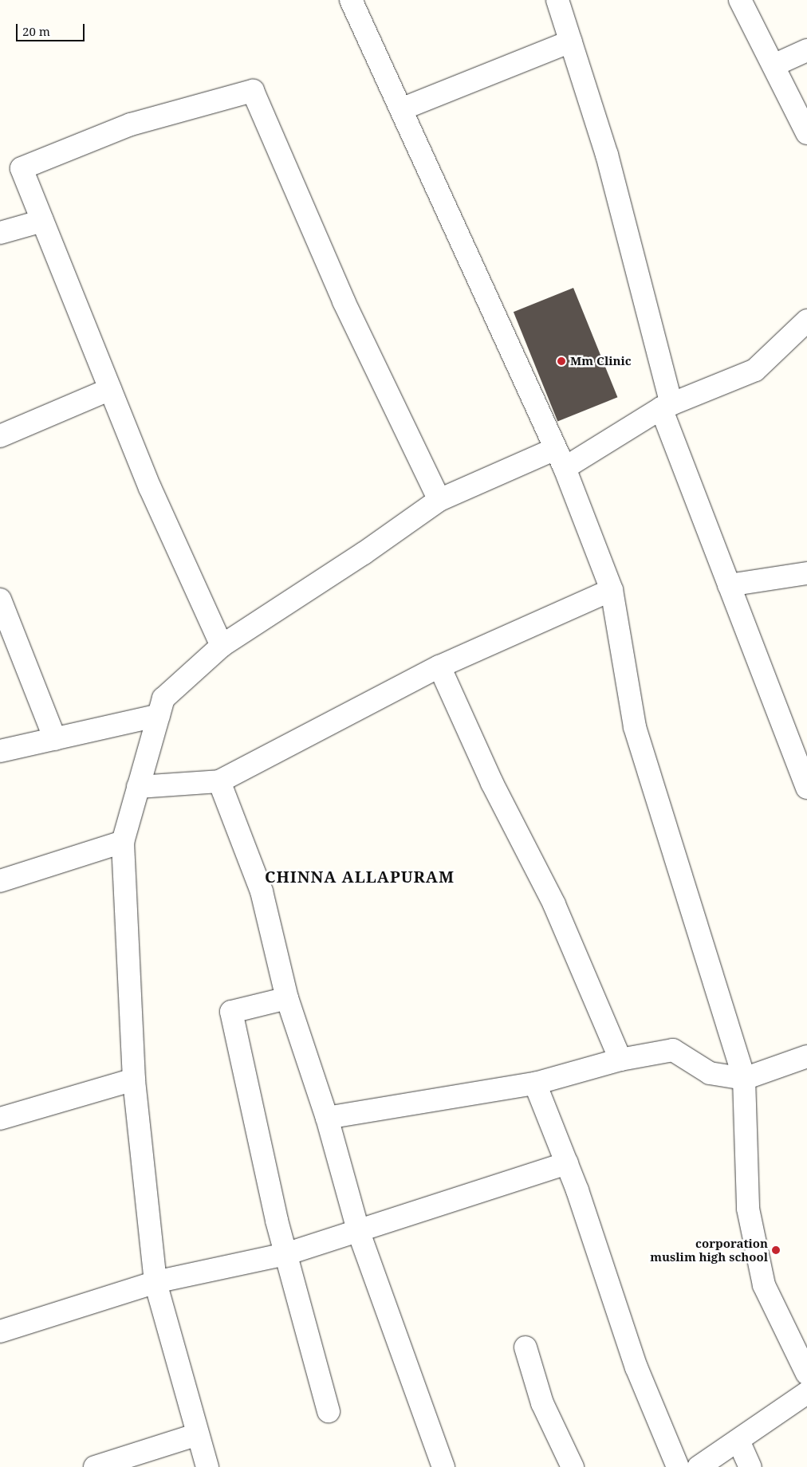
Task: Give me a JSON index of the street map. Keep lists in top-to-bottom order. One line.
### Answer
{"districts":["CHINNA ALLAPURAM"],"places":["Mm Clinic","corporation muslim high school"],"scale_bar":"20 m"}
